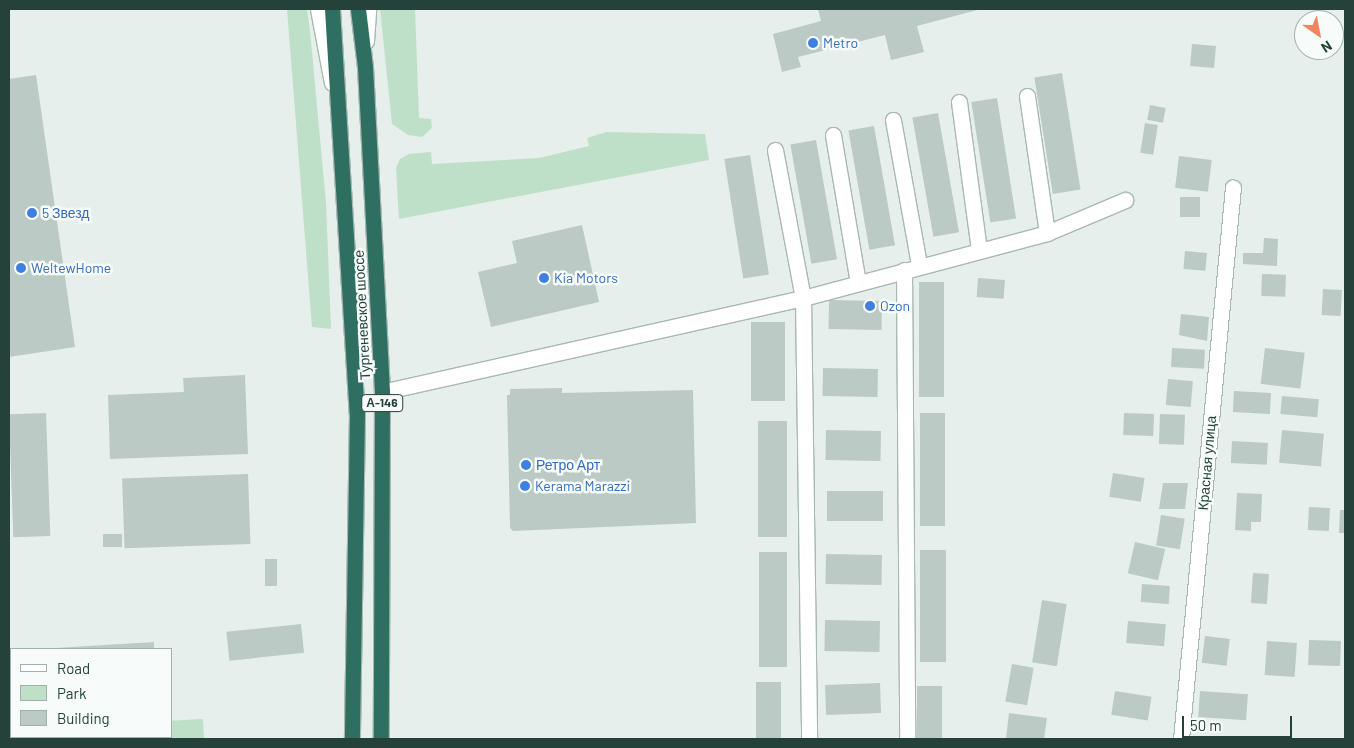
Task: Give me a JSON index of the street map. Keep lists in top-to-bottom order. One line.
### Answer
{"streets":{"highway":["Тургеневское шоссе","А-146"],"street":["Красная улица"]},"places":["Metro","5 Звезд","WeltewHome","Kia Motors","Ozon","Ретро Арт","Kerama Marazzi"],"legend":["Road","Park","Building"],"scale_bar":"50 m","north":"bottom right"}
